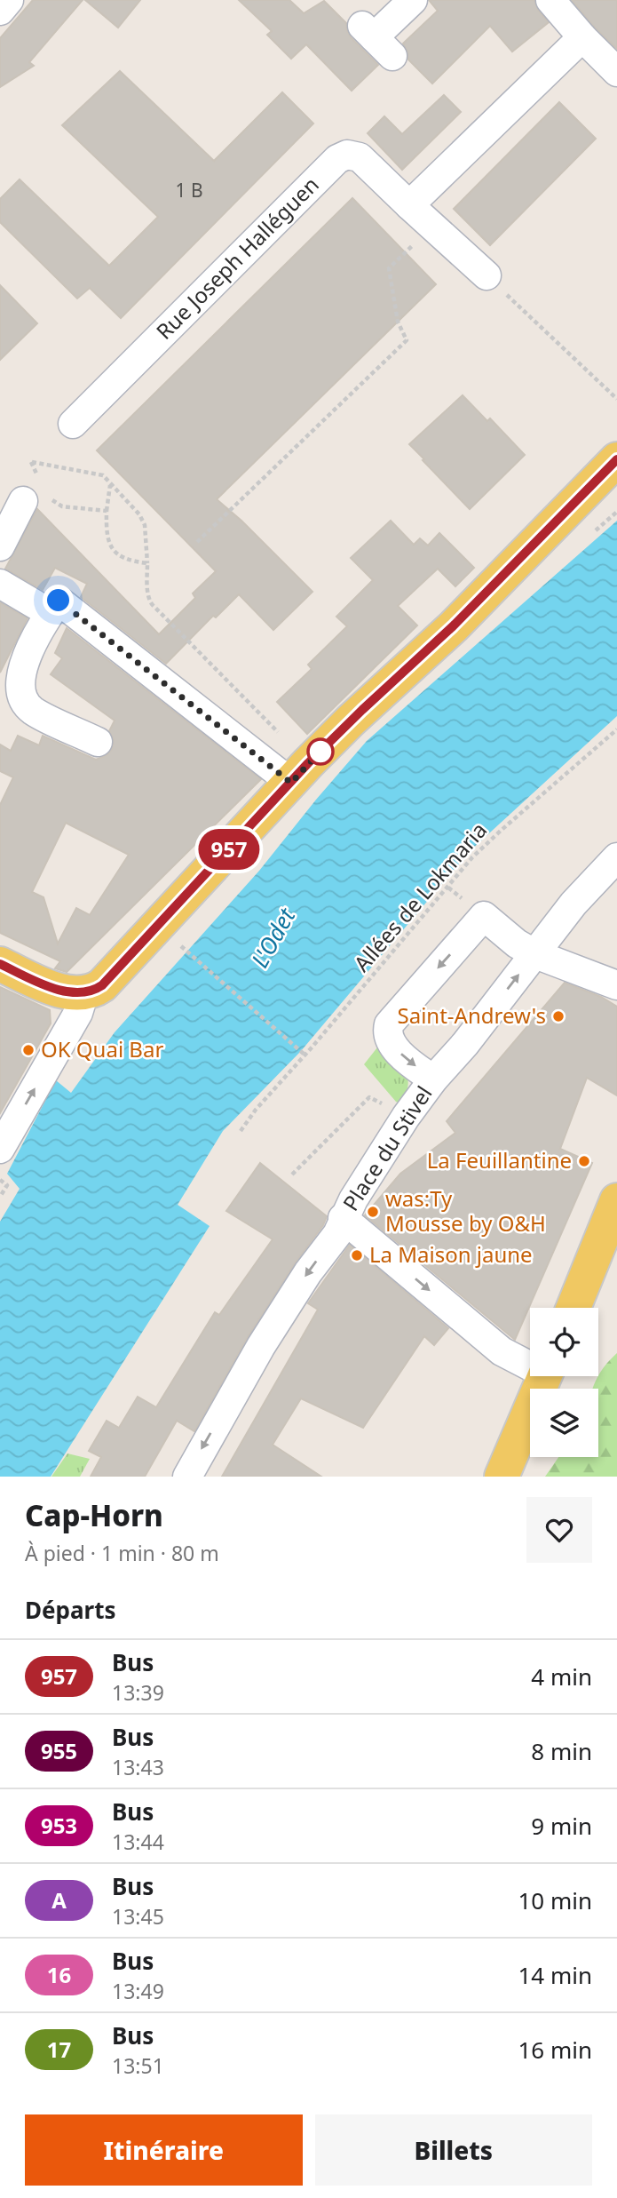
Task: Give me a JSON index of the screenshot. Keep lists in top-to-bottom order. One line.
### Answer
{"streets":{"street":["Rue Joseph Halléguen","Place du Stivel"],"path":["Allées de Lokmaria"]},"water":["L'Odet"],"places":["Saint-Andrew's","OK Quai Bar","La Feuillantine","was:Ty Mousse by O&H","La Maison jaune"],"lines":["bus line 957"],"house_numbers":["1 B"],"page":{"on_map":"957","heading":[["Cap-Horn","À pied · 1 min · 80 m"],"Départs"],"list":[{"mark":"957","name":"Bus","note":"13:39","value":"4 min"},{"mark":"955","name":"Bus","note":"13:43","value":"8 min"},{"mark":"953","name":"Bus","note":"13:44","value":"9 min"},{"mark":"A","name":"Bus","note":"13:45","value":"10 min"},{"mark":"16","name":"Bus","note":"13:49","value":"14 min"},{"mark":"17","name":"Bus","note":"13:51","value":"16 min"}],"buttons":["Itinéraire","Billets"]}}
